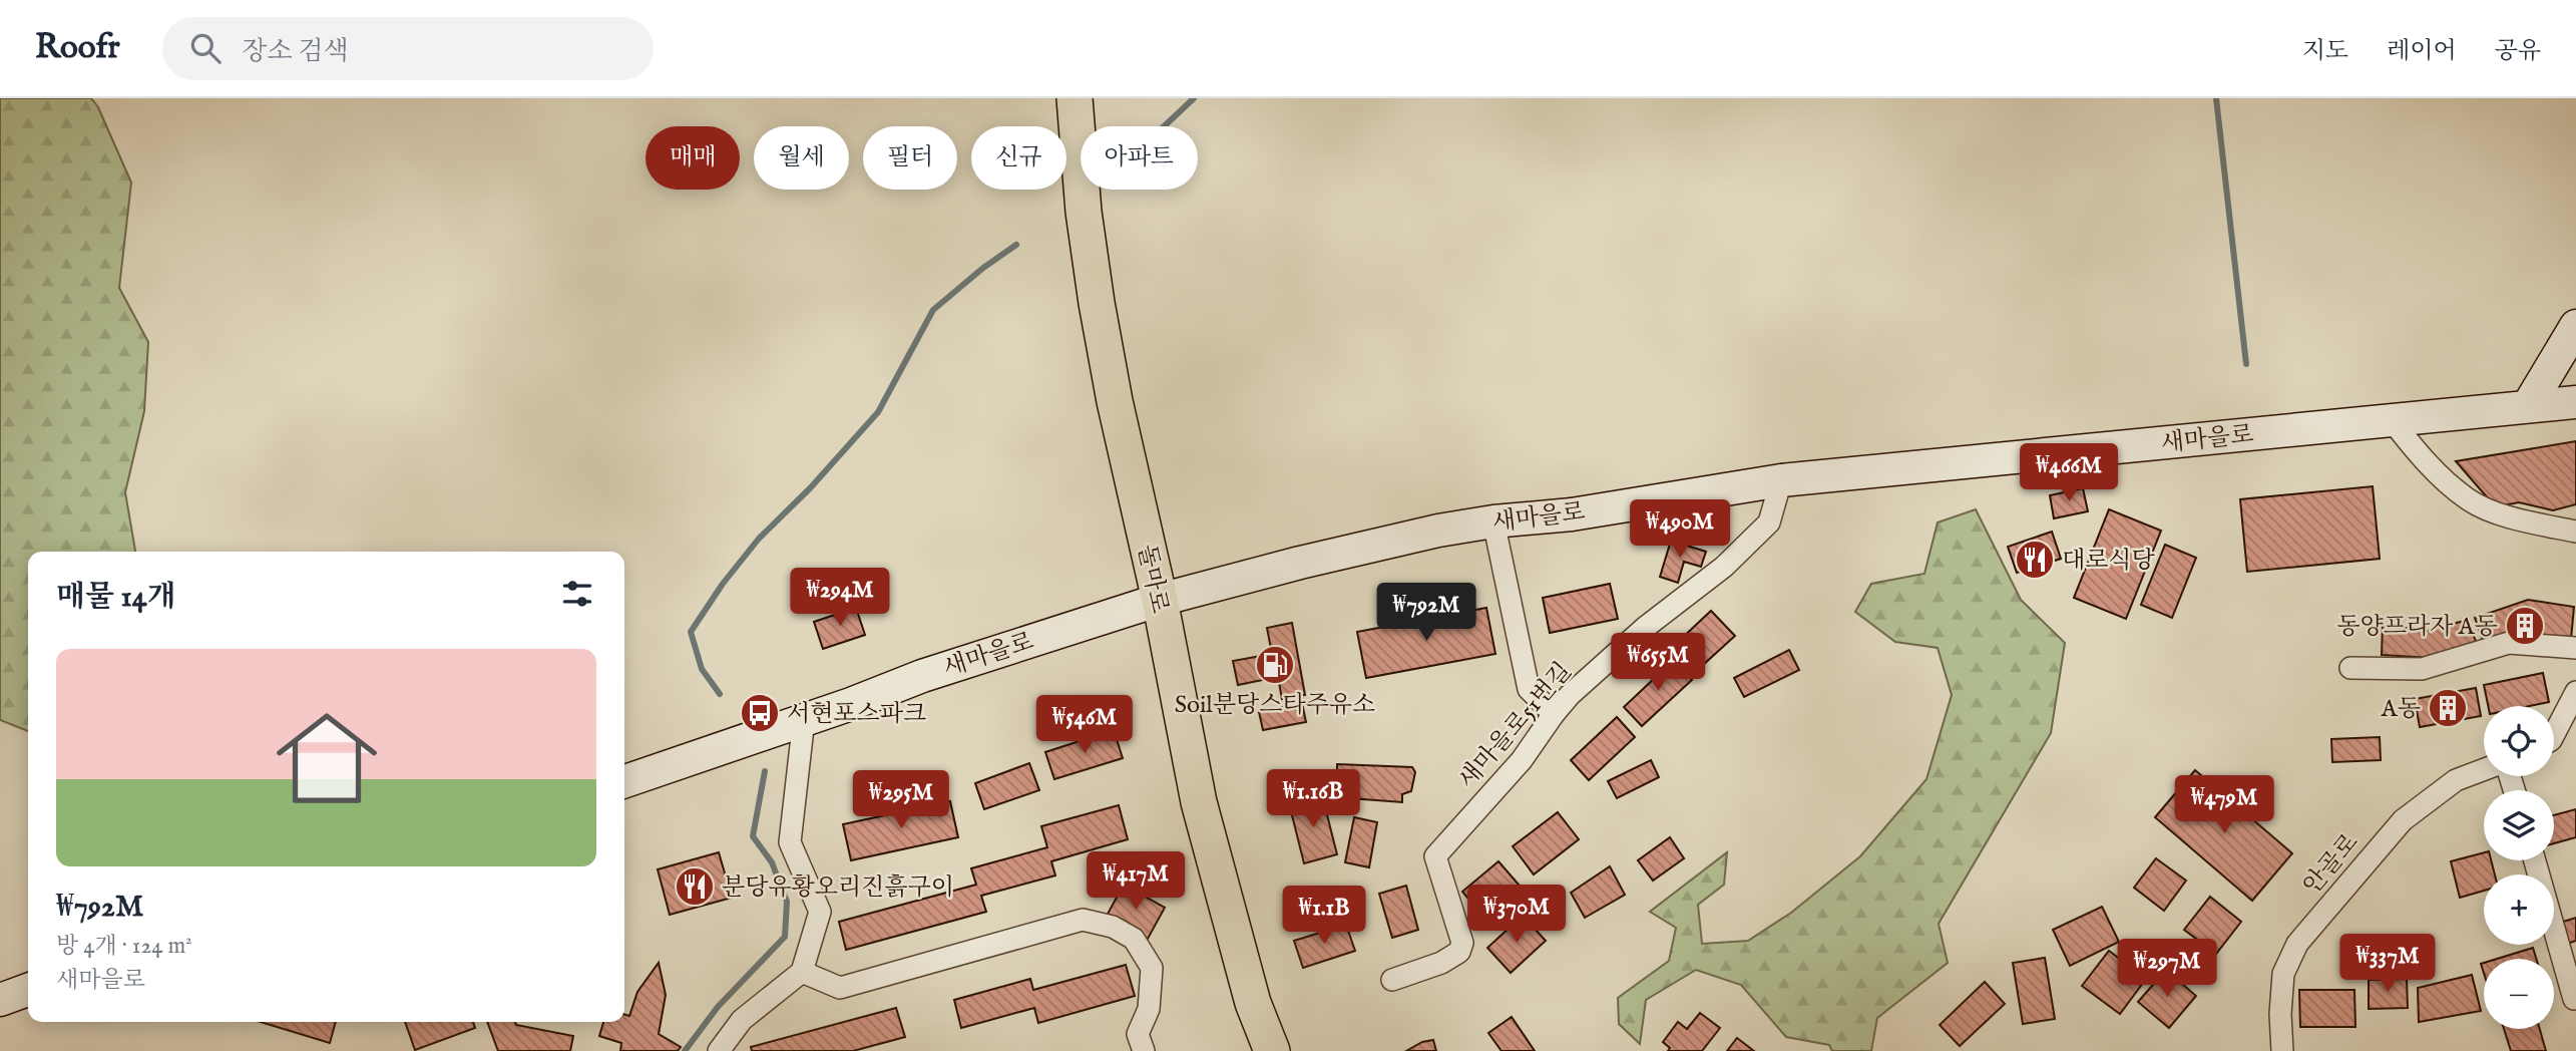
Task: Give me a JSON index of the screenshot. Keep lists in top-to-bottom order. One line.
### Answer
{"streets":{"main road":["돌마로"],"street":["새마을로","새마을로51번길","안골로"]},"crossings":[["새마을로","돌마로"],["새마을로","새마을로51번길"]],"places":{"restaurant":["대로식당","분당유황오리진흙구이"],"building":["동양프라자 A동","A동"],"fuel station":["Soil분당스타주유소"],"bus stop":["서현포스파크"]},"page":{"header":"Roofr","search":"장소 검색","nav":["지도","레이어","공유"],"chip":["매매","월세","필터","신규","아파트"],"price":["₩466M","₩490M","₩294M","₩792M","₩655M","₩546M","₩1.16B","₩295M","₩479M","₩417M","₩370M","₩1.1B","₩337M","₩297M"],"heading":"매물 14개","list":[{"name":"₩792M","note":"방 4개 · 124 m² · 새마을로"}],"map_buttons":["+","−"]}}
